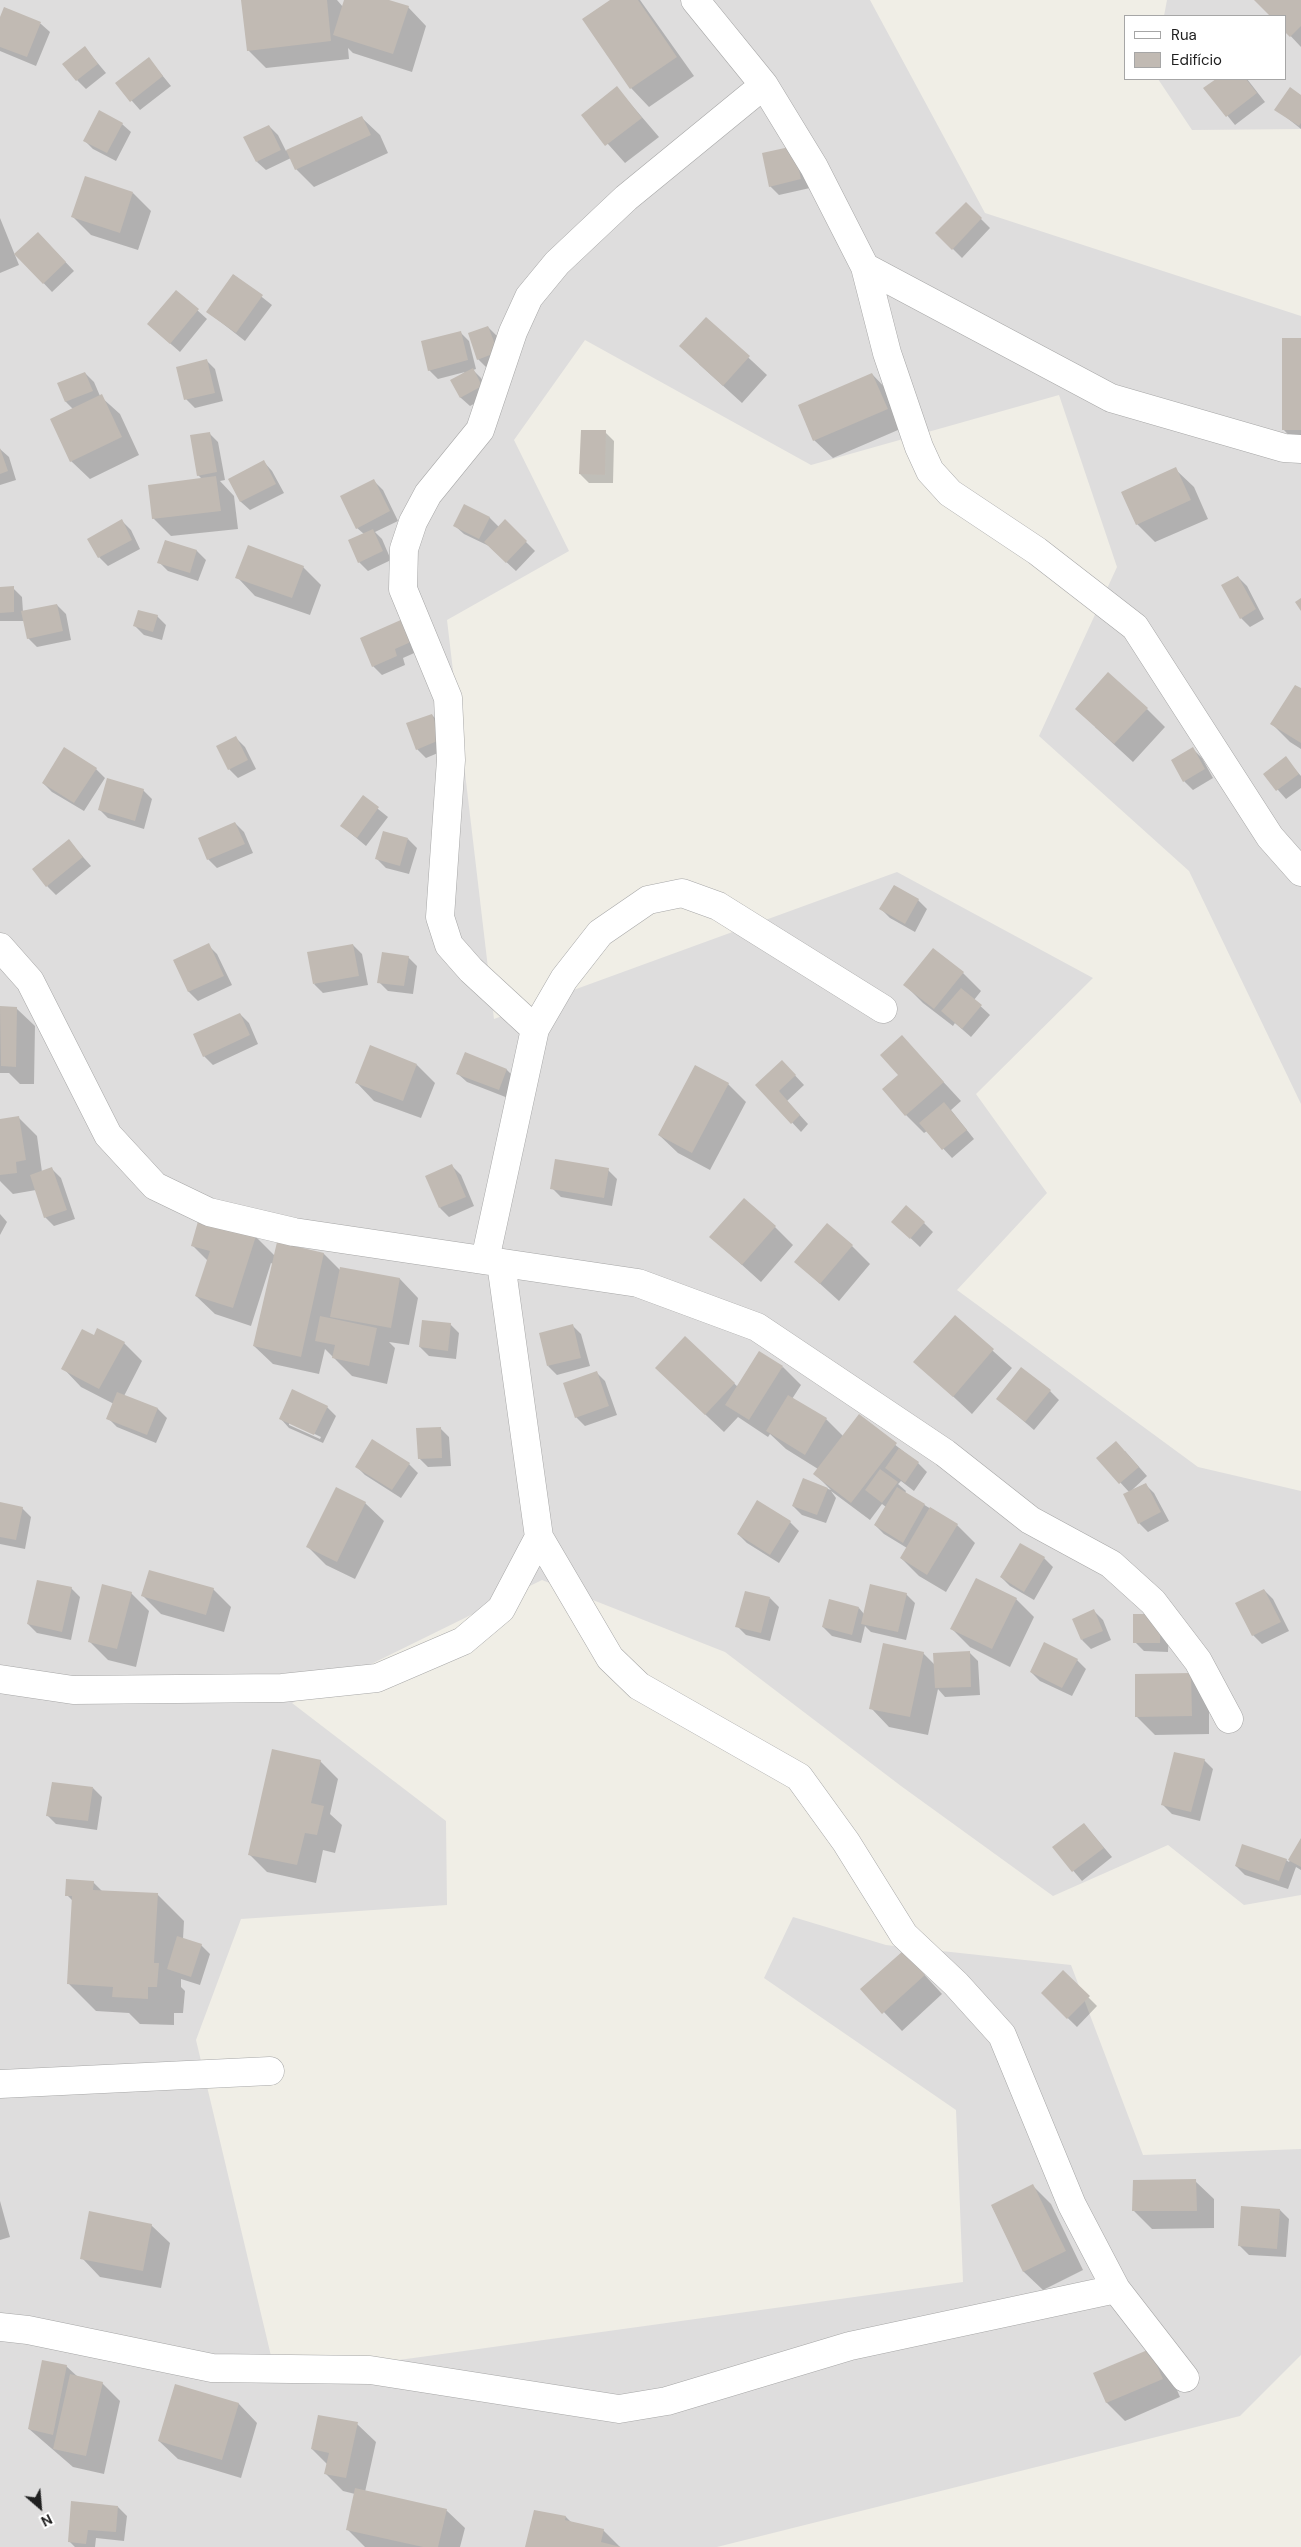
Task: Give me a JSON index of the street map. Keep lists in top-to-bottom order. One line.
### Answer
{"legend":["Rua","Edifício"],"north":"bottom right"}
